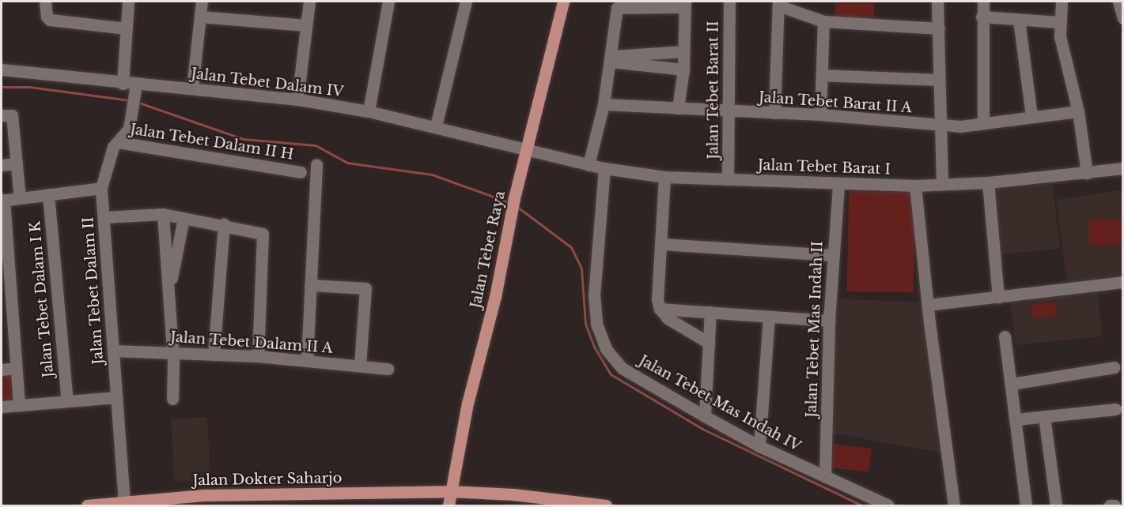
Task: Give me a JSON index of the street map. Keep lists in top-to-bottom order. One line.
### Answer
{"streets":{"main road":["Jalan Tebet Raya","Jalan Dokter Saharjo"],"street":["Jalan Tebet Dalam IV","Jalan Tebet Barat II","Jalan Tebet Barat II A","Jalan Tebet Dalam II H","Jalan Tebet Barat I","Jalan Tebet Dalam II","Jalan Tebet Dalam I K","Jalan Tebet Mas Indah II","Jalan Tebet Dalam II A","Jalan Tebet Mas Indah IV"]},"crossings":[["Jalan Tebet Dalam IV","Jalan Tebet Barat I"],["Jalan Tebet Dalam IV","Jalan Tebet Raya"],["Jalan Tebet Dalam IV","Jalan Tebet Dalam II"],["Jalan Tebet Barat II","Jalan Tebet Barat II A"],["Jalan Tebet Barat II","Jalan Tebet Barat I"],["Jalan Tebet Dalam II H","Jalan Tebet Dalam II"],["Jalan Tebet Barat I","Jalan Tebet Raya"],["Jalan Tebet Barat I","Jalan Tebet Mas Indah II"],["Jalan Tebet Barat I","Jalan Tebet Mas Indah IV"],["Jalan Tebet Raya","Jalan Dokter Saharjo"],["Jalan Tebet Dalam II","Jalan Tebet Dalam II A"],["Jalan Tebet Dalam II","Jalan Dokter Saharjo"],["Jalan Tebet Mas Indah II","Jalan Tebet Mas Indah IV"]]}
